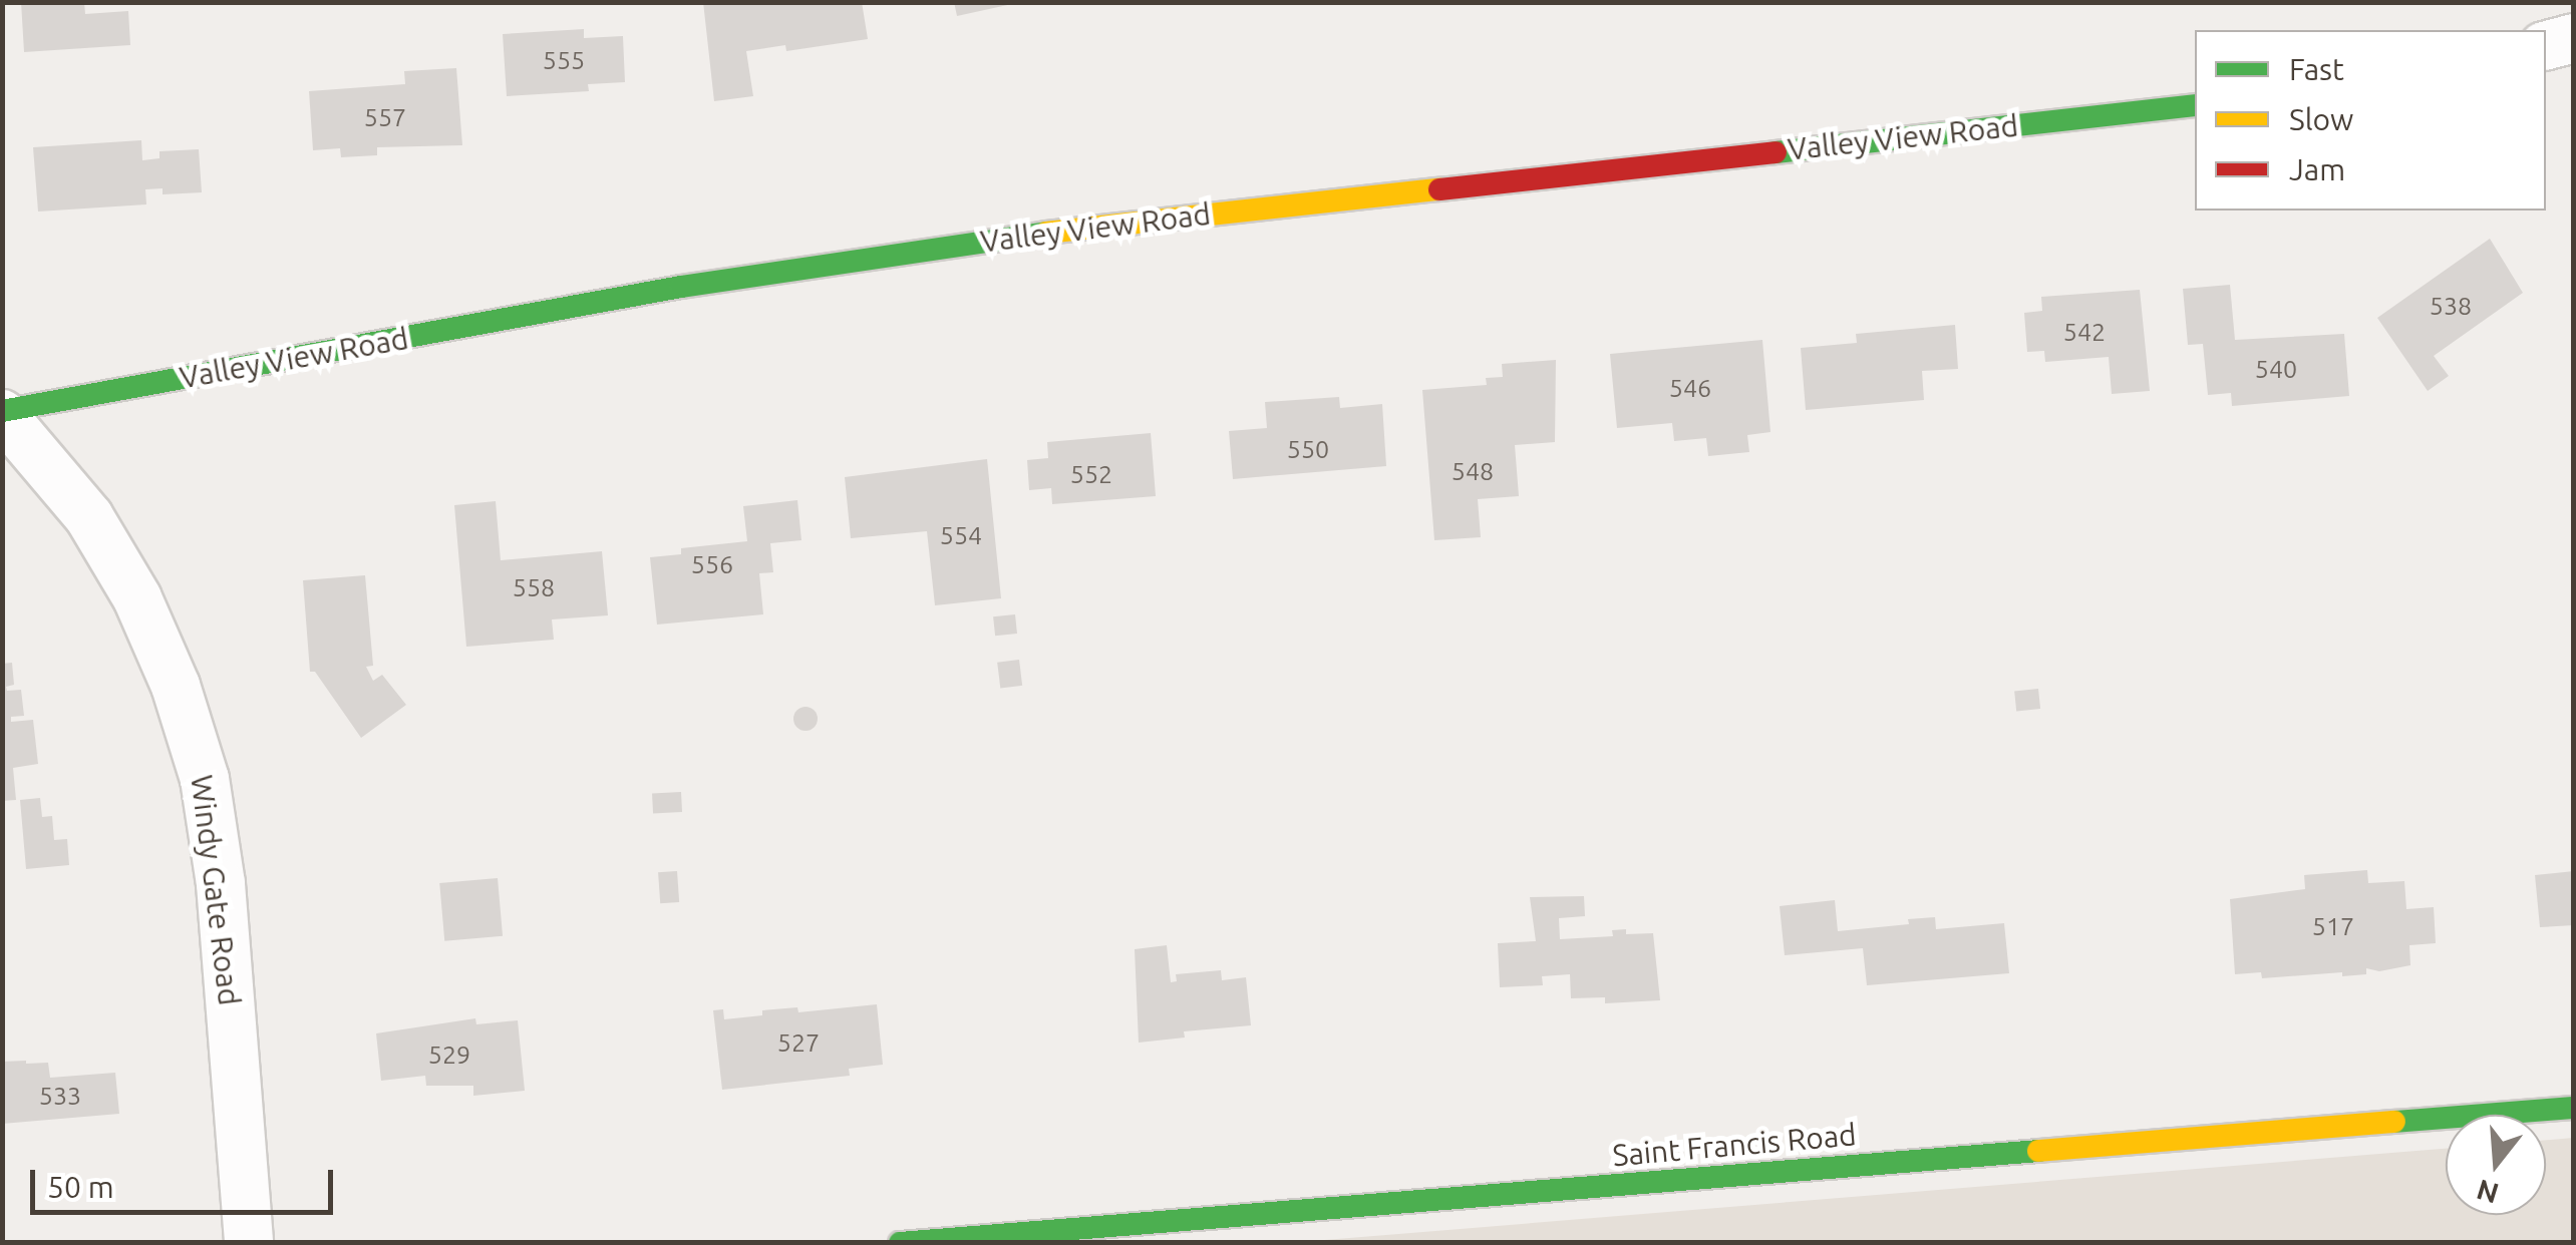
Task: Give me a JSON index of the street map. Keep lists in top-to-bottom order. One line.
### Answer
{"streets":{"street":["Valley View Road","Windy Gate Road","Saint Francis Road"]},"crossings":[["Valley View Road","Windy Gate Road"]],"house_numbers":["555","557","538","542","540","546","550","548","552","554","556","558","517","527","529","533"],"legend":["Fast","Slow","Jam"],"scale_bar":"50 m","north":"bottom"}
